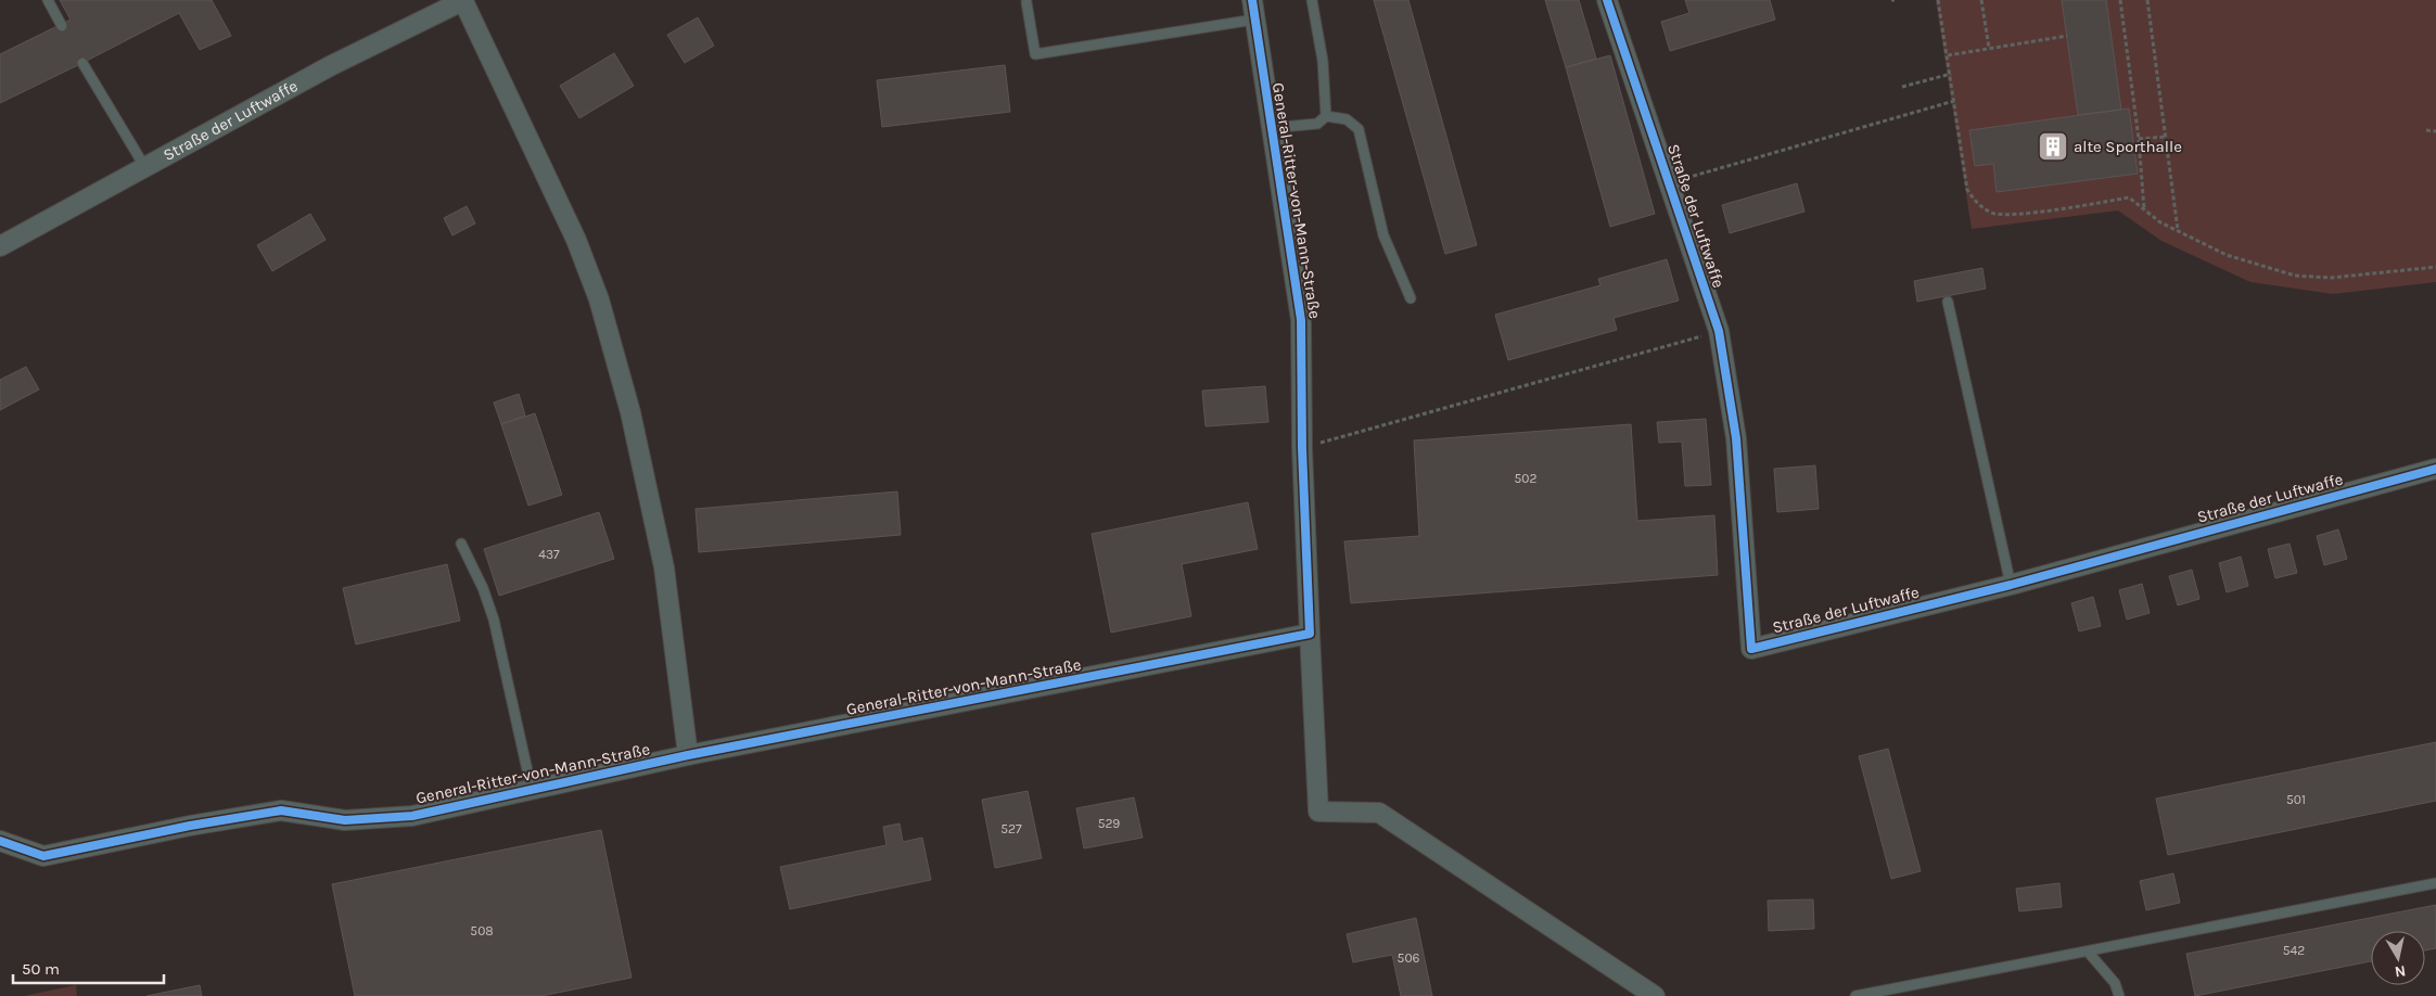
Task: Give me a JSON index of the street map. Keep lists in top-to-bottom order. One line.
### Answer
{"streets":{"street":["Straße der Luftwaffe","General-Ritter-von-Mann-Straße"]},"places":{"building":["alte Sporthalle"]},"house_numbers":["502","437","501","529","527","508","542","506"],"scale_bar":"50 m","north":"bottom"}
